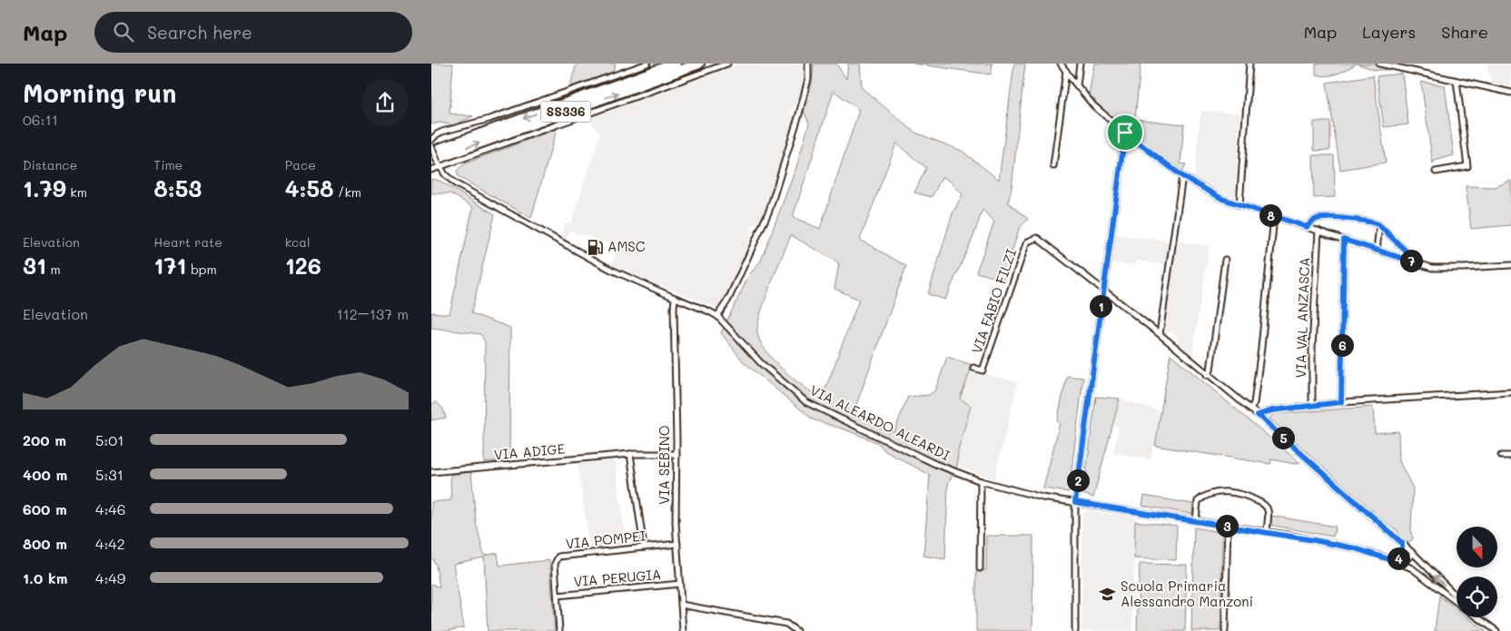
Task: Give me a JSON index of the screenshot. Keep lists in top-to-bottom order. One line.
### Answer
{"streets":{"highway":["SS336"],"street":["VIA FABIO FILZI","VIA VAL ANZASCA","VIA ALEARDO ALEARDI","VIA ADIGE","VIA SEBINO","VIA POMPEI","VIA PERUGIA"]},"crossings":[["SS336","VIA ALEARDO ALEARDI"],["VIA ALEARDO ALEARDI","VIA SEBINO"],["VIA ADIGE","VIA SEBINO"],["VIA SEBINO","VIA POMPEI"],["VIA SEBINO","VIA PERUGIA"],["VIA POMPEI","VIA PERUGIA"]],"places":{"fuel station":["AMSC"],"school or university":["Scuola Primaria Alessandro Manzoni"]},"north":"bottom","page":{"header":"Map","search":"Search here","nav":["Map","Layers","Share"],"heading":["Morning run","06:11"],"stats":[["Distance","1.79 km"],["Time","8:53"],["Pace","4:58 /km"],["Elevation","31 m"],["Heart rate","171 bpm"],["kcal","126"]],"pins":["8","7","1","6","5","2","3","4"],"chart":["Elevation","112–137 m"],"list":[{"name":"200 m","note":"5:01"},{"name":"400 m","note":"5:31"},{"name":"600 m","note":"4:46"},{"name":"800 m","note":"4:42"},{"name":"1.0 km","note":"4:49"}]}}
